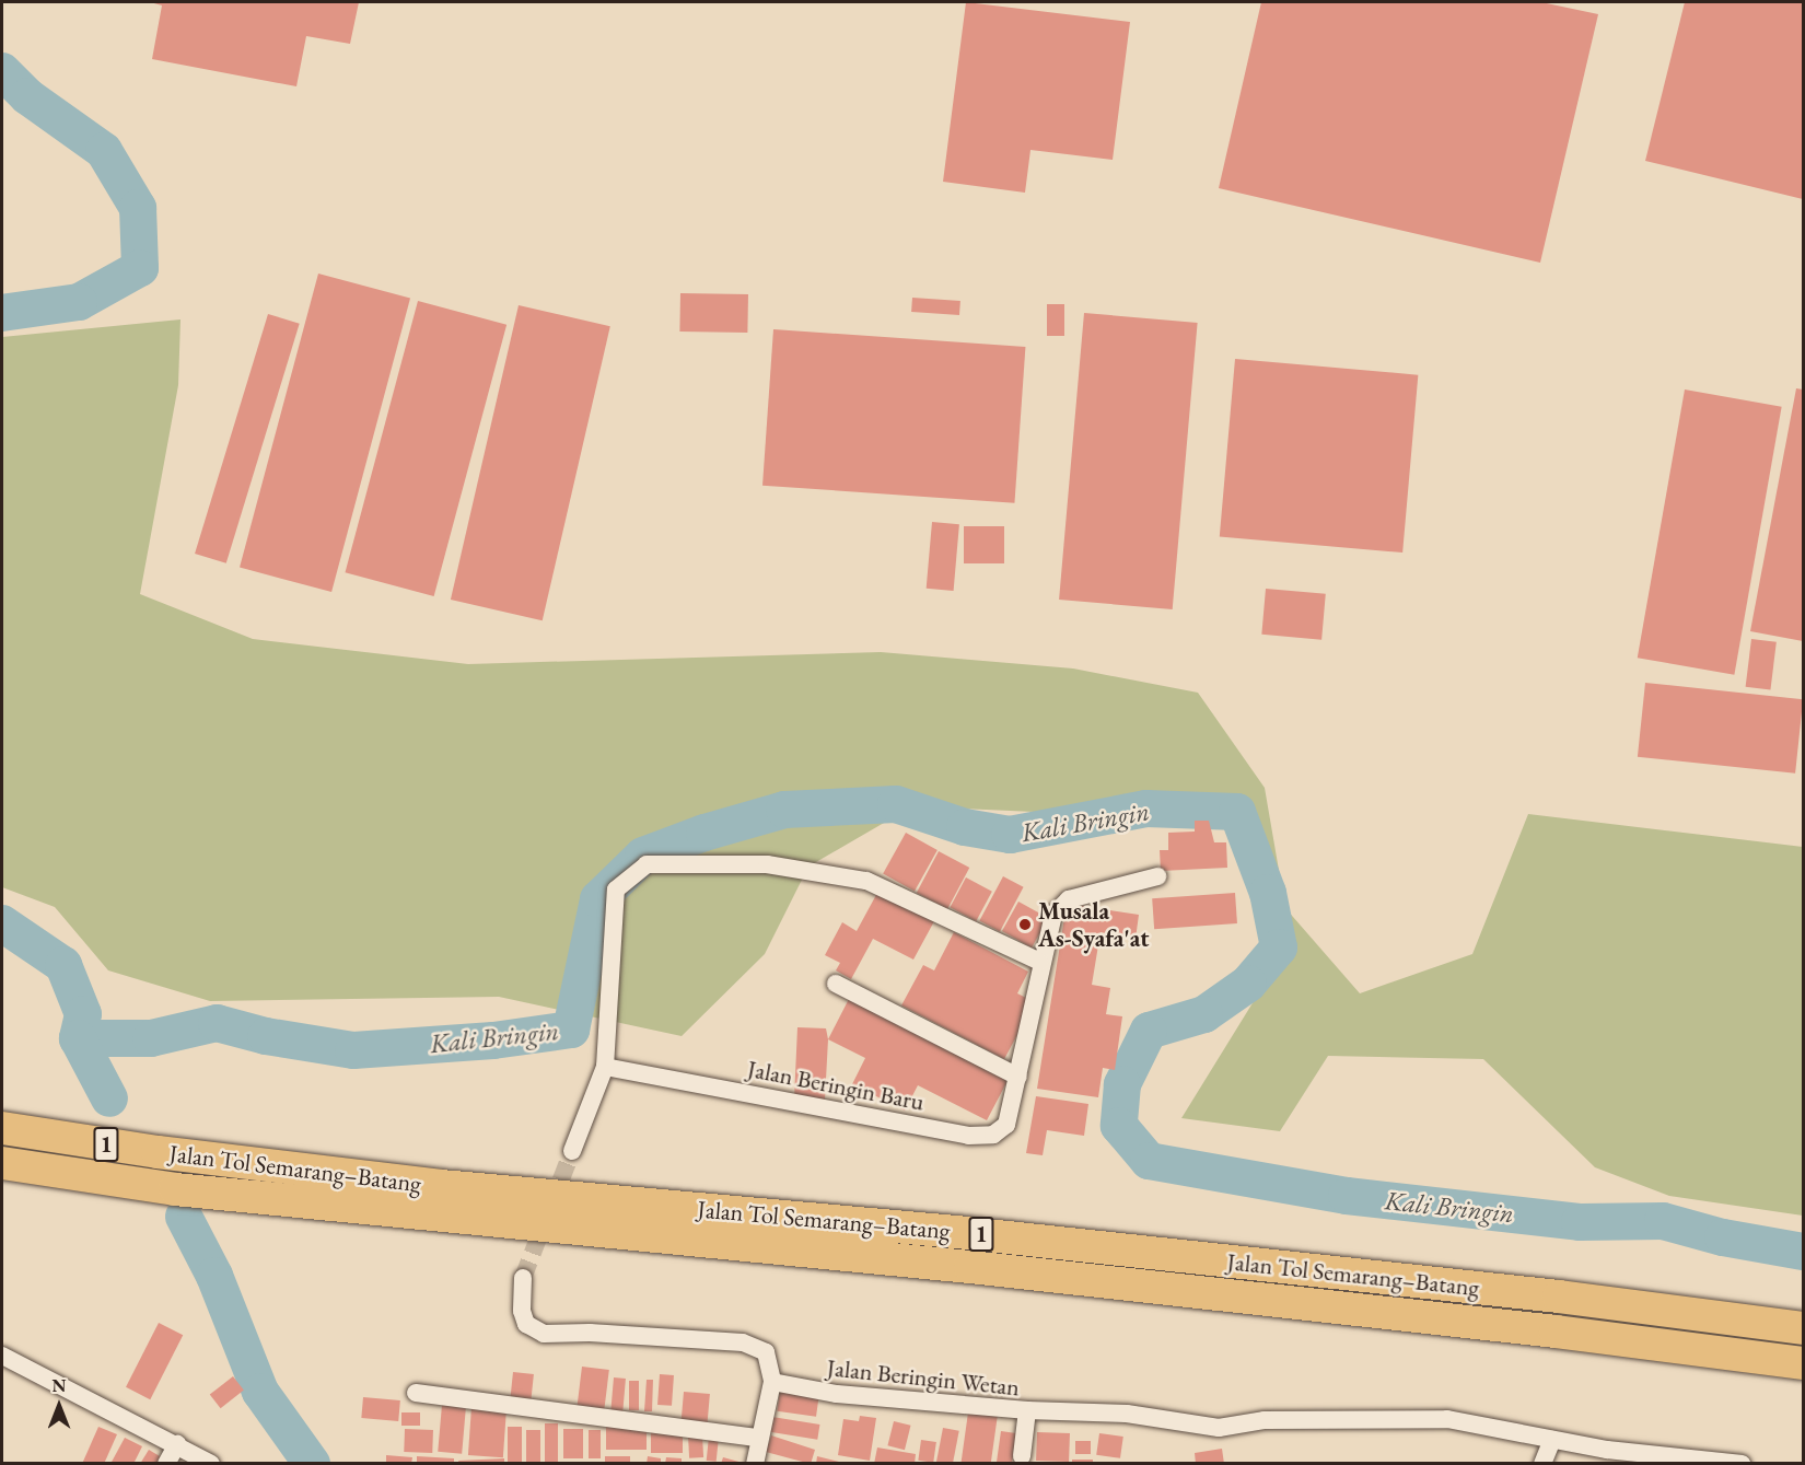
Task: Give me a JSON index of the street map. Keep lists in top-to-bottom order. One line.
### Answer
{"streets":{"highway":["1","Jalan Tol Semarang–Batang"],"street":["Jalan Beringin Baru","Jalan Beringin Wetan"]},"water":["Kali Bringin"],"places":["Musala As-Syafa'at"],"north":"top"}
